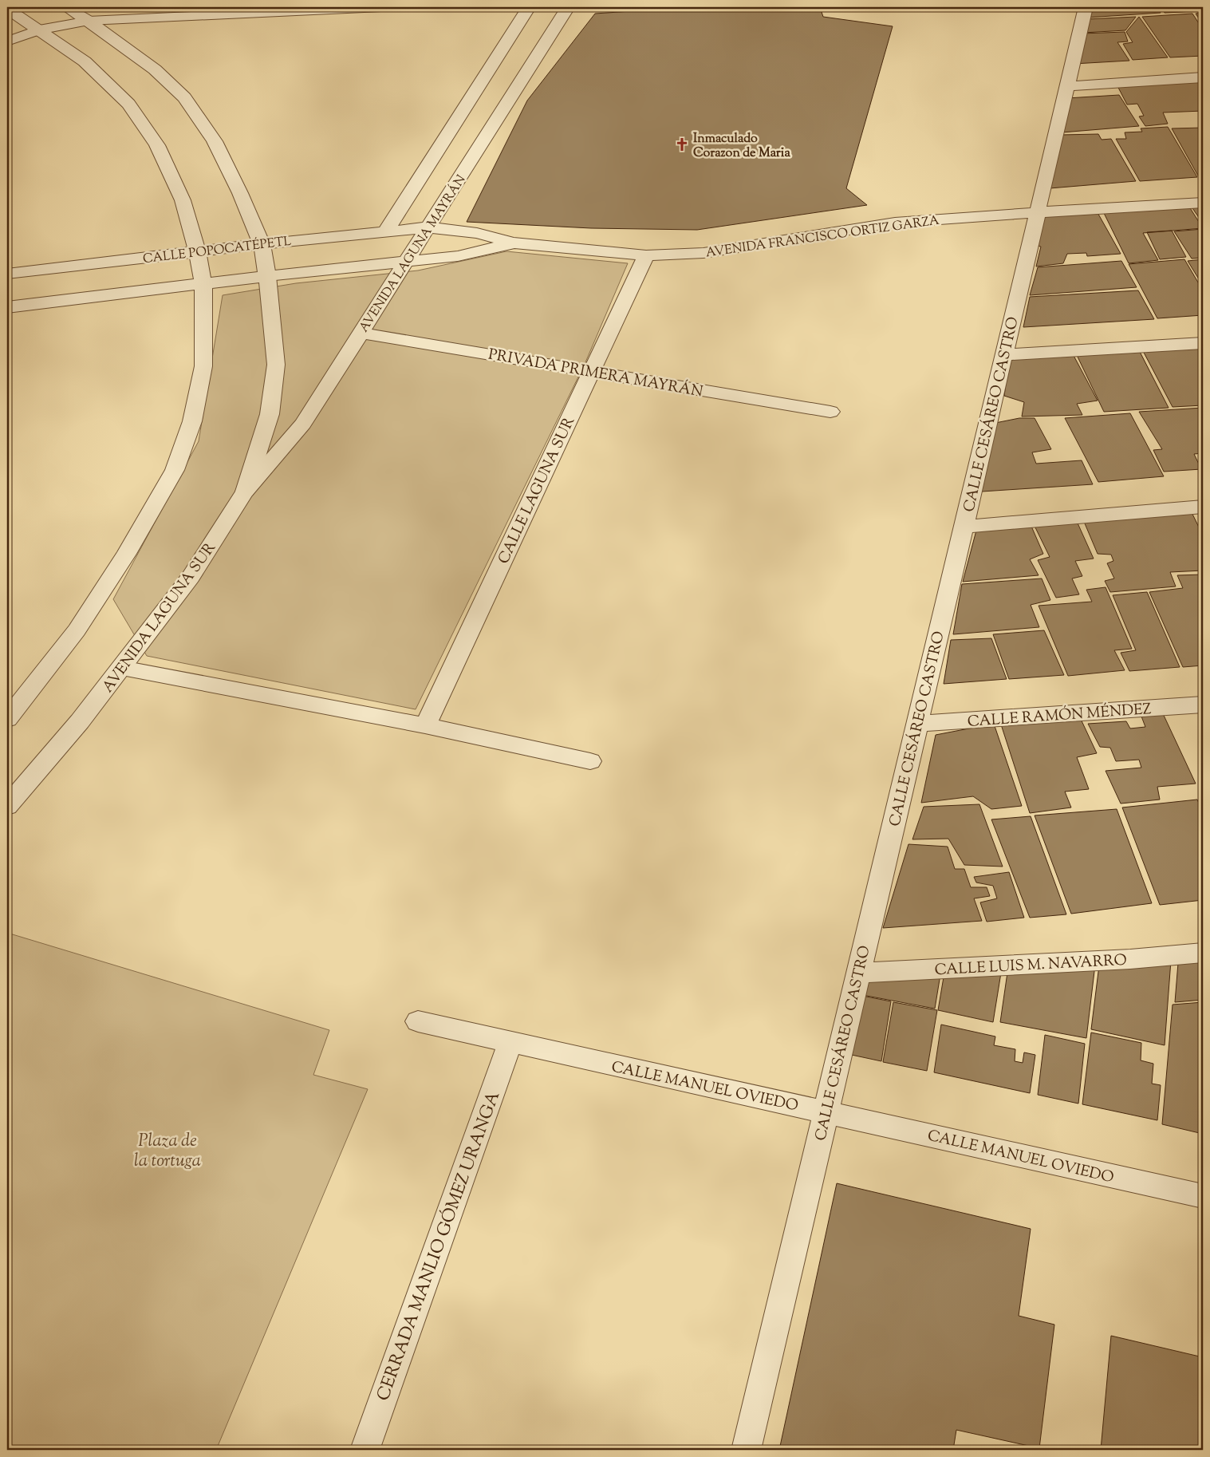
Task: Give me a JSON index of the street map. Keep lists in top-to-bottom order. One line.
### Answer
{"streets":{"street":["AVENIDA FRANCISCO ORTIZ GARZA","CALLE POPOCATÉPETL","AVENIDA LAGUNA MAYRÁN","PRIVADA PRIMERA MAYRÁN","CALLE CESÁREO CASTRO","CALLE LAGUNA SUR","AVENIDA LAGUNA SUR","CALLE RAMÓN MÉNDEZ","CALLE LUIS M. NAVARRO","CALLE MANUEL OVIEDO","CERRADA MANLIO GÓMEZ URANGA"]},"crossings":[["AVENIDA FRANCISCO ORTIZ GARZA","CALLE POPOCATÉPETL"],["AVENIDA FRANCISCO ORTIZ GARZA","AVENIDA LAGUNA MAYRÁN"],["AVENIDA FRANCISCO ORTIZ GARZA","CALLE CESÁREO CASTRO"],["AVENIDA FRANCISCO ORTIZ GARZA","CALLE LAGUNA SUR"],["CALLE POPOCATÉPETL","AVENIDA LAGUNA MAYRÁN"],["CALLE POPOCATÉPETL","AVENIDA LAGUNA SUR"],["AVENIDA LAGUNA MAYRÁN","PRIVADA PRIMERA MAYRÁN"],["AVENIDA LAGUNA MAYRÁN","AVENIDA LAGUNA SUR"],["PRIVADA PRIMERA MAYRÁN","CALLE LAGUNA SUR"],["CALLE CESÁREO CASTRO","CALLE RAMÓN MÉNDEZ"],["CALLE CESÁREO CASTRO","CALLE LUIS M. NAVARRO"],["CALLE CESÁREO CASTRO","CALLE MANUEL OVIEDO"],["CALLE MANUEL OVIEDO","CERRADA MANLIO GÓMEZ URANGA"]],"parks":["Plaza de la tortuga"],"places":{"church":["Inmaculado Corazon de Maria"]}}
